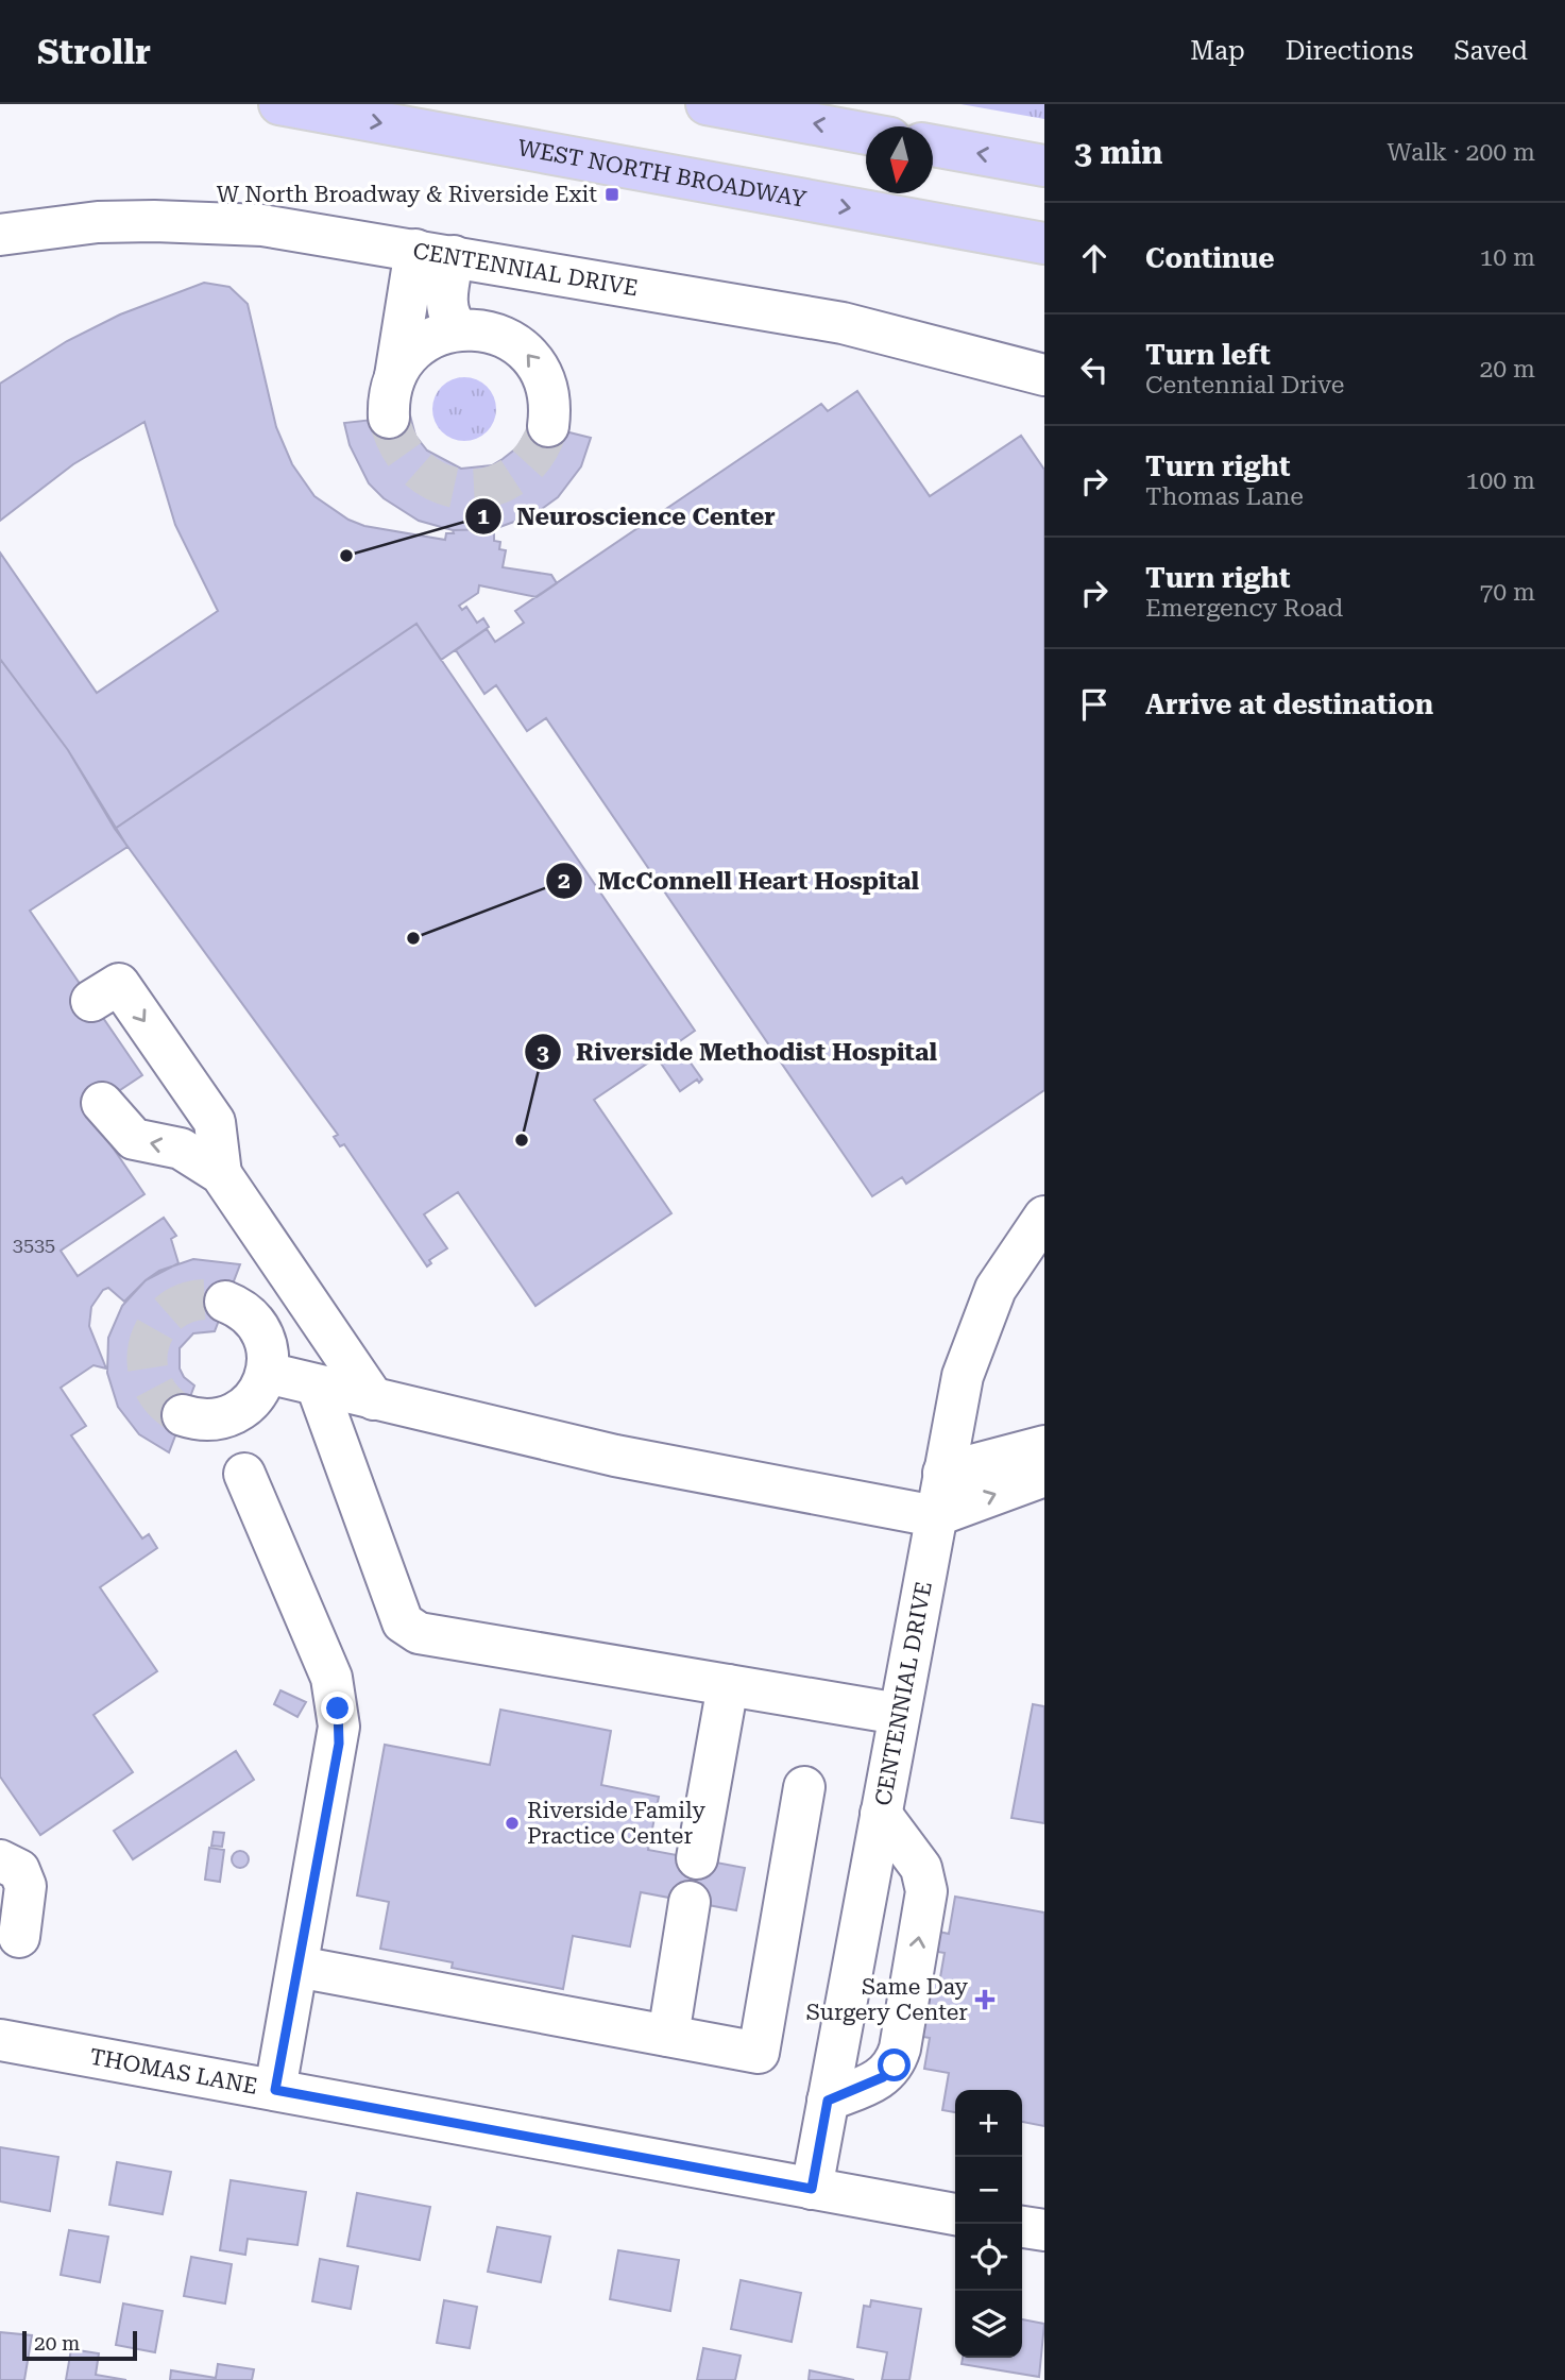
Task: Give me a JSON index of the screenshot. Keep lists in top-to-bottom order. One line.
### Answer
{"streets":{"main road":["WEST NORTH BROADWAY"],"street":["CENTENNIAL DRIVE","THOMAS LANE"]},"crossings":[["CENTENNIAL DRIVE","THOMAS LANE"]],"places":{"transit":["W North Broadway & Riverside Exit"],"other":["Neuroscience Center","McConnell Heart Hospital","Riverside Methodist Hospital","Riverside Family Practice Center"],"health":["Same Day Surgery Center"]},"house_numbers":["3535"],"scale_bar":"20 m","north":"bottom","page":{"header":"Strollr","nav":["Map","Directions","Saved"],"heading":["3 min","Walk · 200 m"],"list":[["Continue","10 m"],["Turn left","Centennial Drive","20 m"],["Turn right","Thomas Lane","100 m"],["Turn right","Emergency Road","70 m"],"Arrive at destination"],"map_buttons":["+","−"],"scale":"20 m"}}
